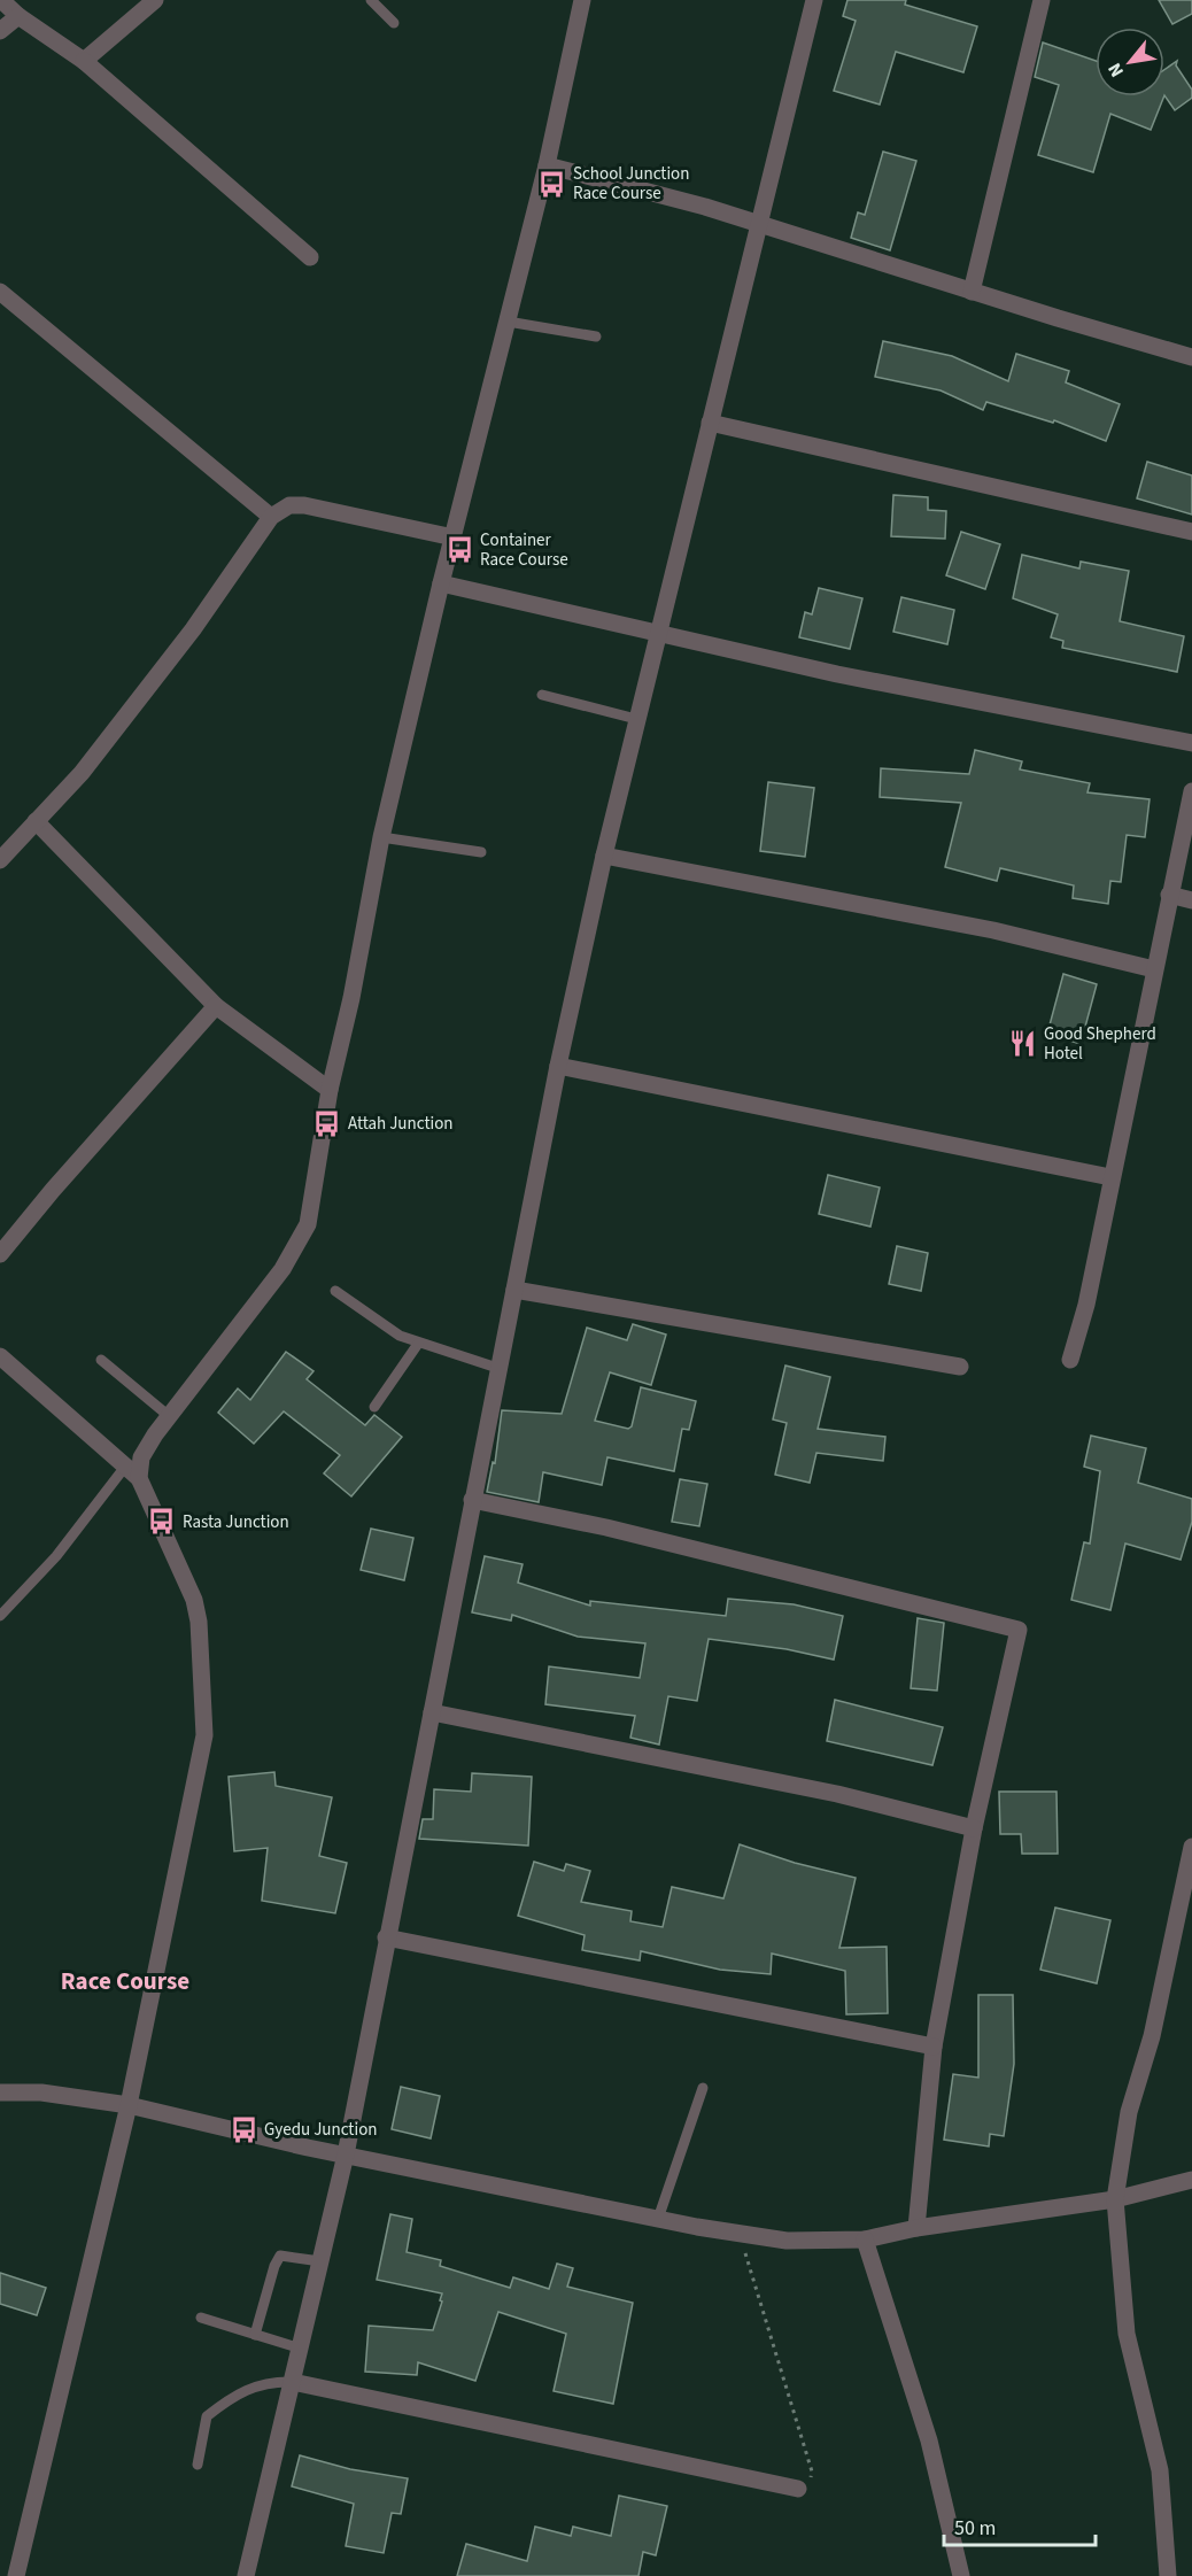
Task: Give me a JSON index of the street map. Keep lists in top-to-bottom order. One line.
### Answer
{"districts":["Race Course"],"places":{"bus stop":["School Junction Race Course","Container Race Course","Attah Junction","Rasta Junction","Gyedu Junction"],"restaurant":["Good Shepherd Hotel"]},"scale_bar":"50 m","north":"bottom left"}
